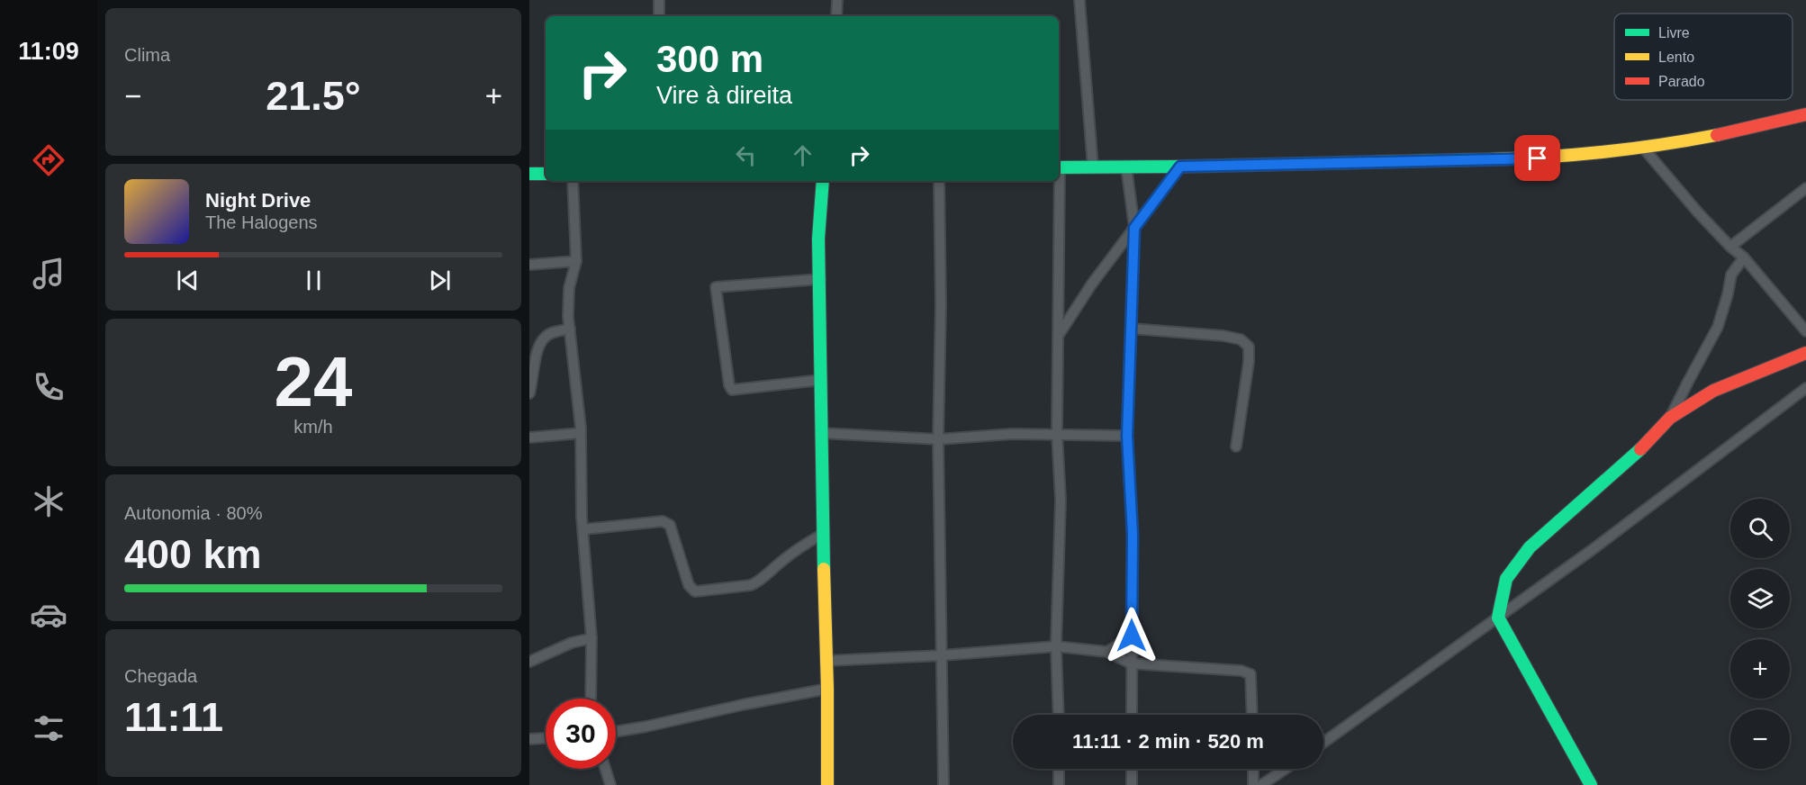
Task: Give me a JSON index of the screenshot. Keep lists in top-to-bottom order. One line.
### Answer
{"legend":["Livre","Lento","Parado"],"page":{"tabs":"11:09","tile":["Clima",["24","km/h"],["Autonomia · 80%","400 km"],["Chegada","11:11"]],"turn":["300 m","Vire à direita"],"heat":["−","21.5°","+"],"song":["Night Drive","The Halogens"],"map_buttons":["+","−"],"limit":"30","trip":"11:11 · 2 min · 520 m"}}
